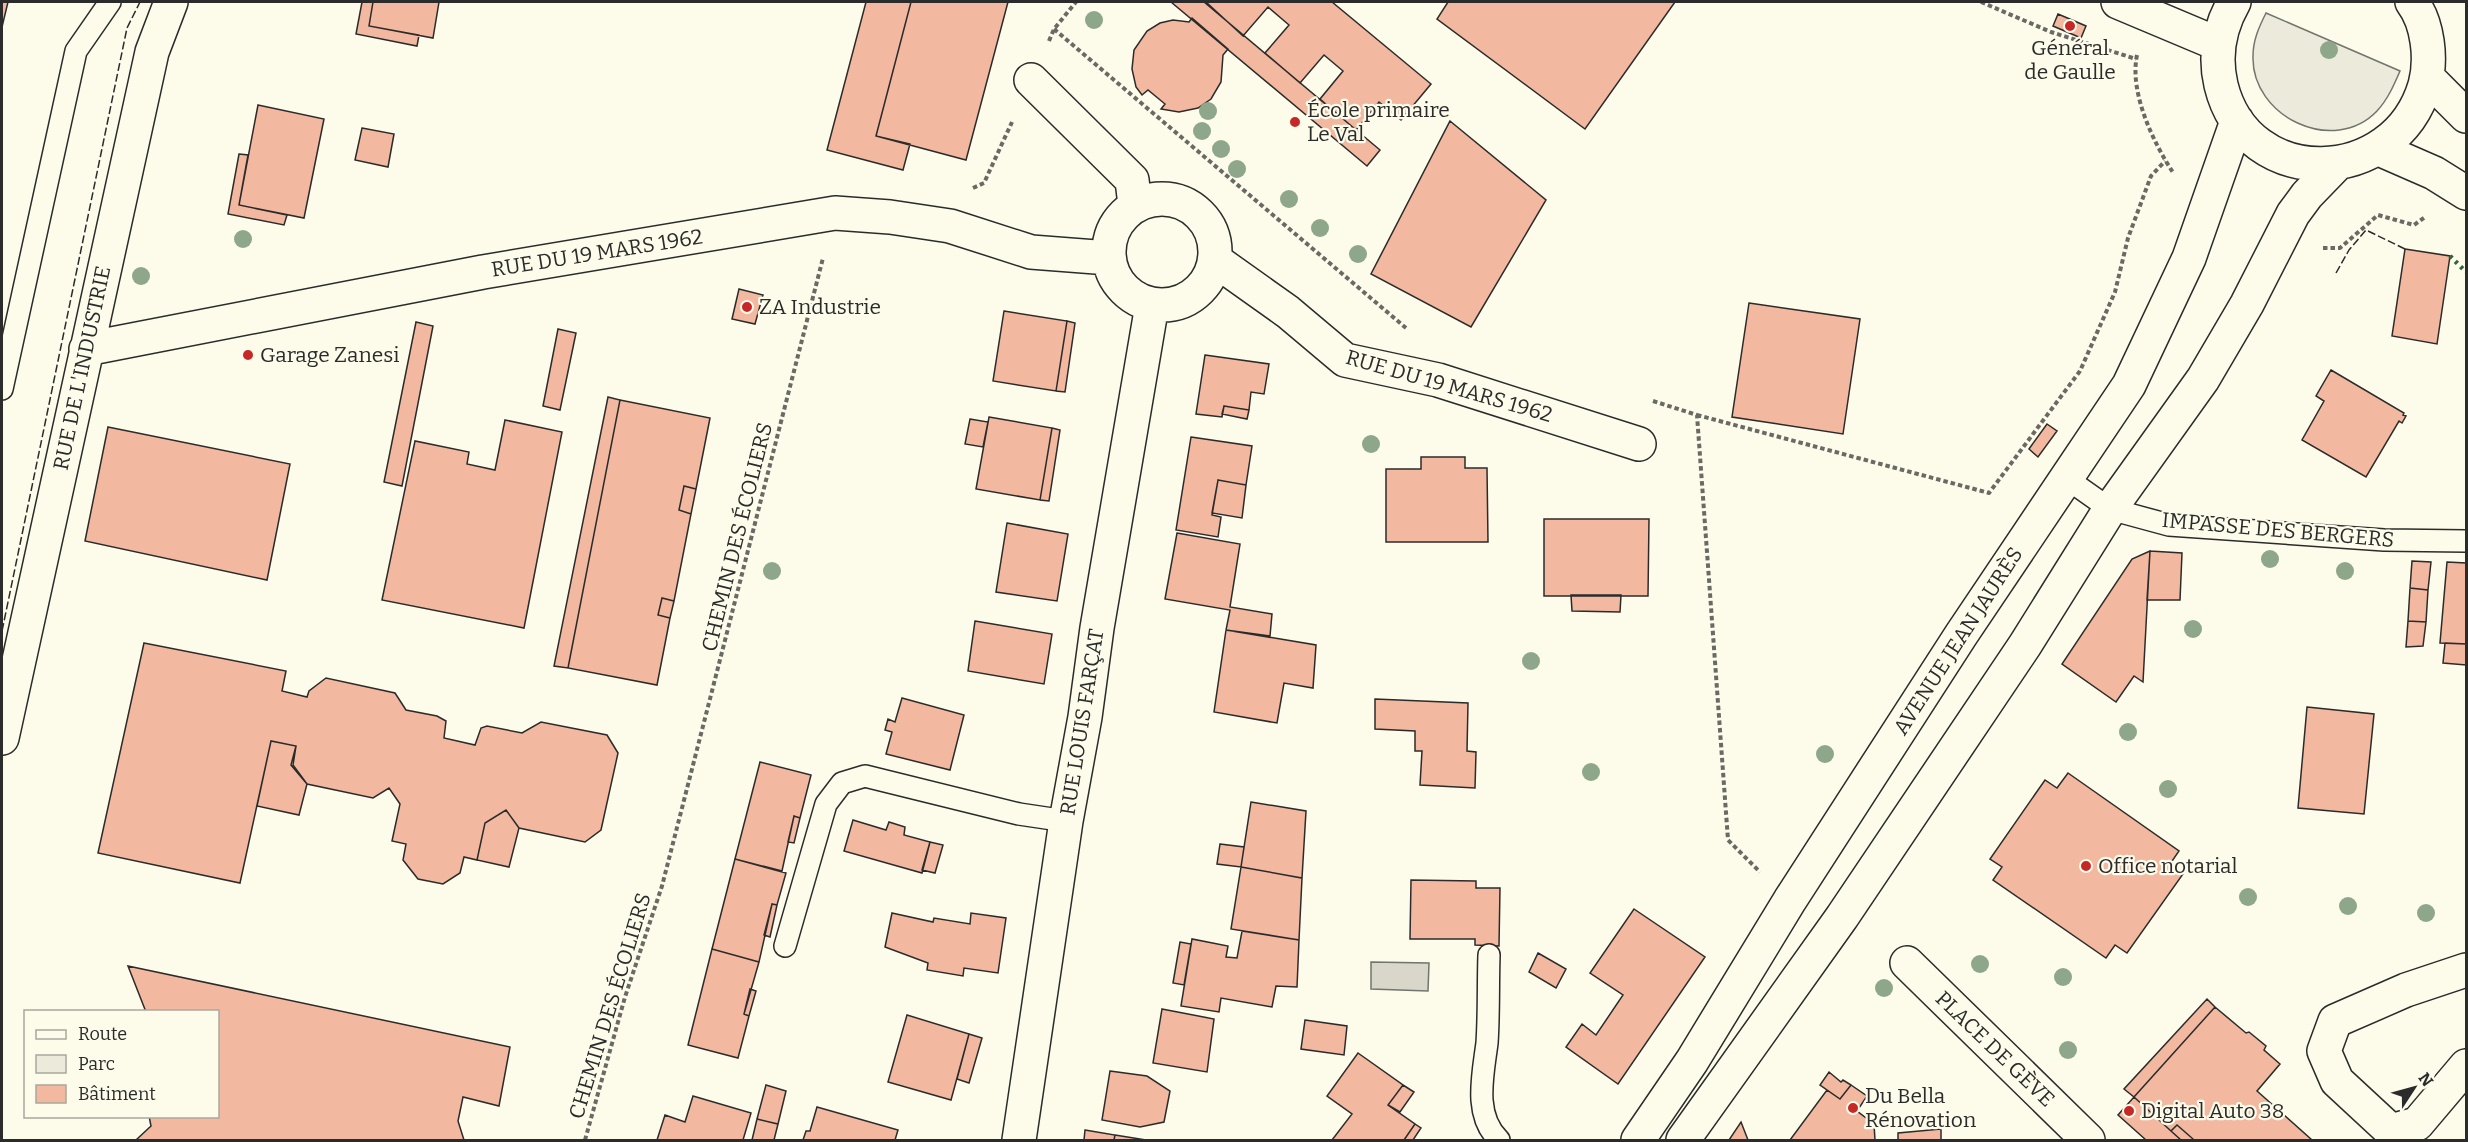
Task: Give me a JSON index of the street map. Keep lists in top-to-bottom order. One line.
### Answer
{"streets":{"street":["RUE DU 19 MARS 1962","RUE DE L'INDUSTRIE","AVENUE JEAN JAURÈS","RUE LOUIS FARÇAT","PLACE DE GÈVE"],"lane":["IMPASSE DES BERGERS"],"path":["CHEMIN DES ÉCOLIERS"]},"crossings":[["RUE DU 19 MARS 1962","RUE DE L'INDUSTRIE"],["RUE DU 19 MARS 1962","CHEMIN DES ÉCOLIERS"],["RUE DU 19 MARS 1962","RUE LOUIS FARÇAT"],["IMPASSE DES BERGERS","AVENUE JEAN JAURÈS"]],"places":["Général de Gaulle","École primaire Le Val","ZA Industrie","Garage Zanesi","Office notarial","Du Bella Rénovation","Digital Auto 38"],"legend":["Route","Parc","Bâtiment"],"north":"top right"}
